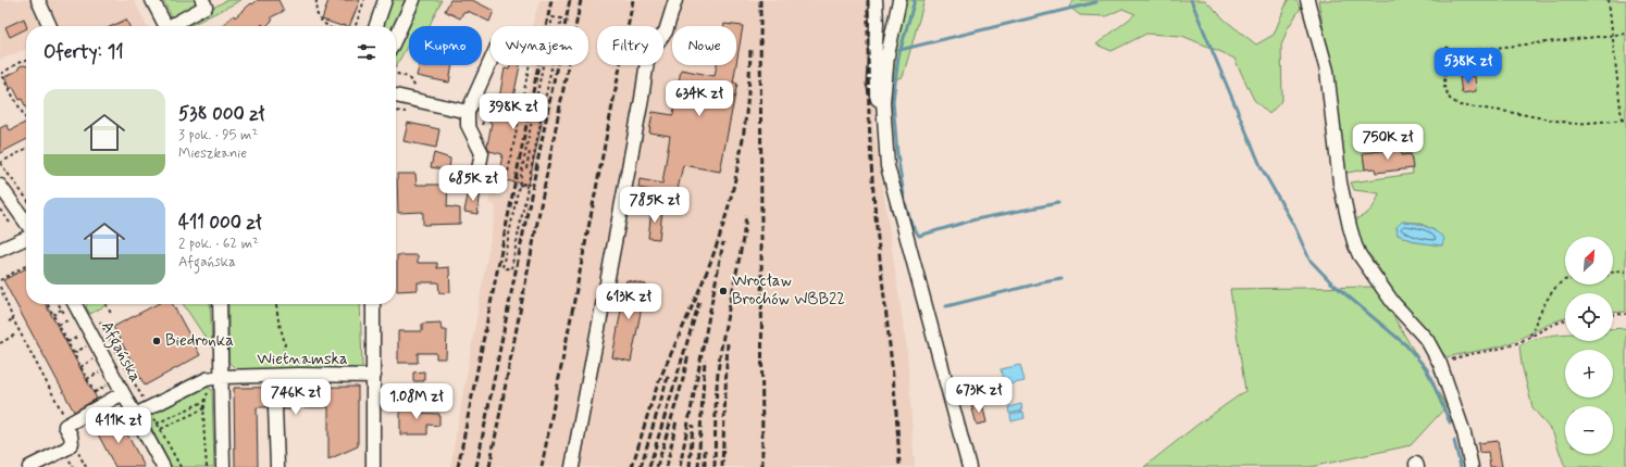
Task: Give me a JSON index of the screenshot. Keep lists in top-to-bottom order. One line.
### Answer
{"streets":{"street":["Afgańska","Wietnamska"]},"crossings":[["Afgańska","Wietnamska"]],"places":["Wrocław Brochów WBB22","Biedronka"],"north":"top right","page":{"chip":["Kupno","Wynajem","Filtry","Nowe"],"heading":"Oferty: 11","price":["538K zł","634K zł","398K zł","750K zł","685K zł","785K zł","613K zł","673K zł","746K zł","1.08M zł","411K zł"],"list":[{"name":"538 000 zł","note":"3 pok. · 95 m² · Mieszkanie"},{"name":"411 000 zł","note":"2 pok. · 62 m² · Afgańska"}],"map_buttons":["+","−"]}}
